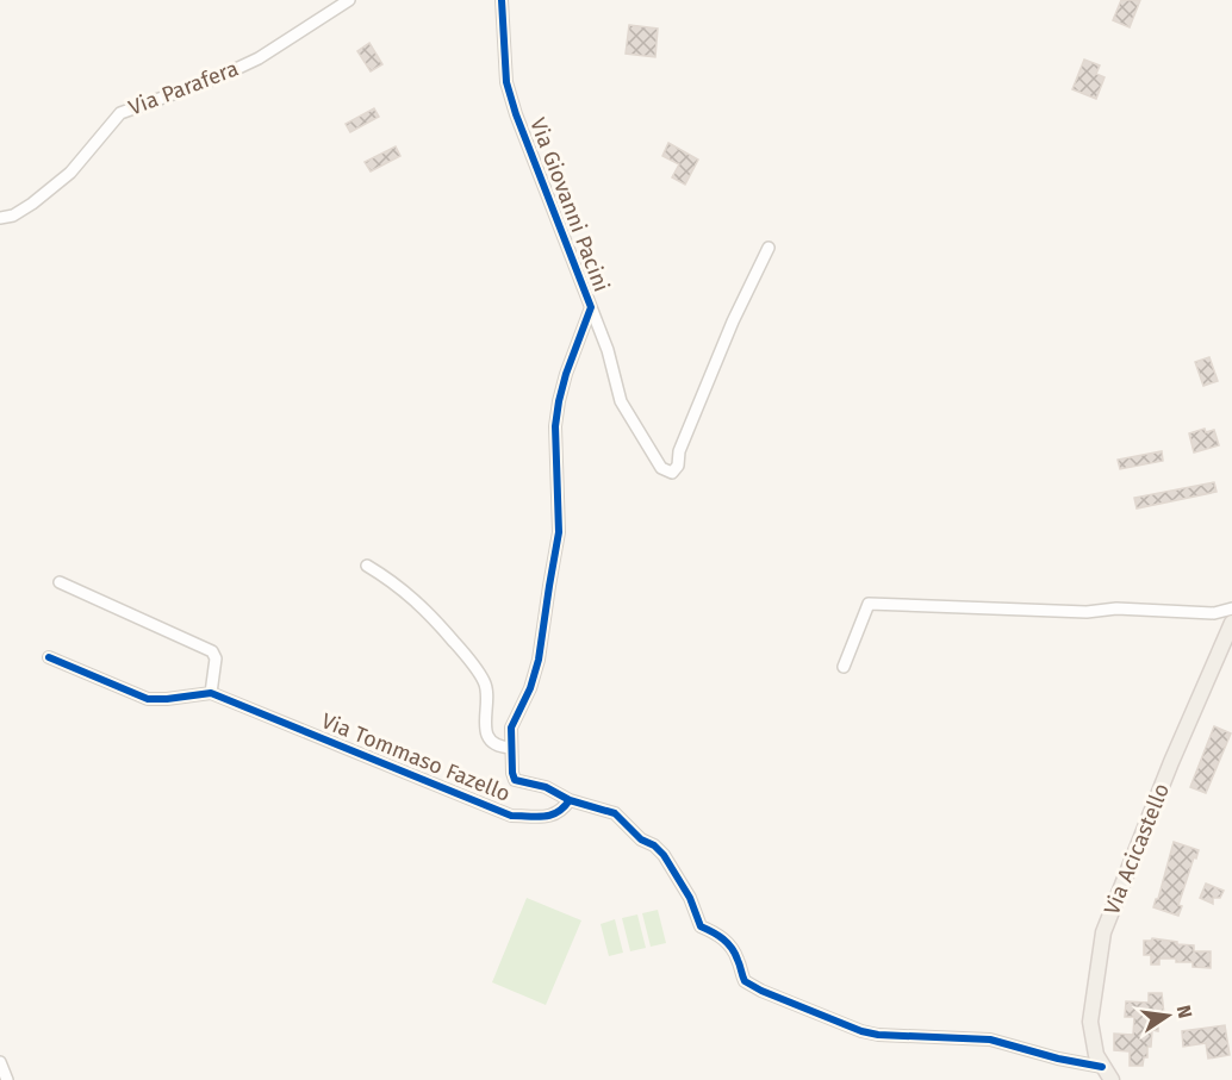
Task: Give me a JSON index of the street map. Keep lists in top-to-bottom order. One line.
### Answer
{"streets":{"main road":["Via Acicastello"],"street":["Via Parafera","Via Giovanni Pacini","Via Tommaso Fazello"]},"crossings":[["Via Giovanni Pacini","Via Tommaso Fazello"]],"north":"right"}
